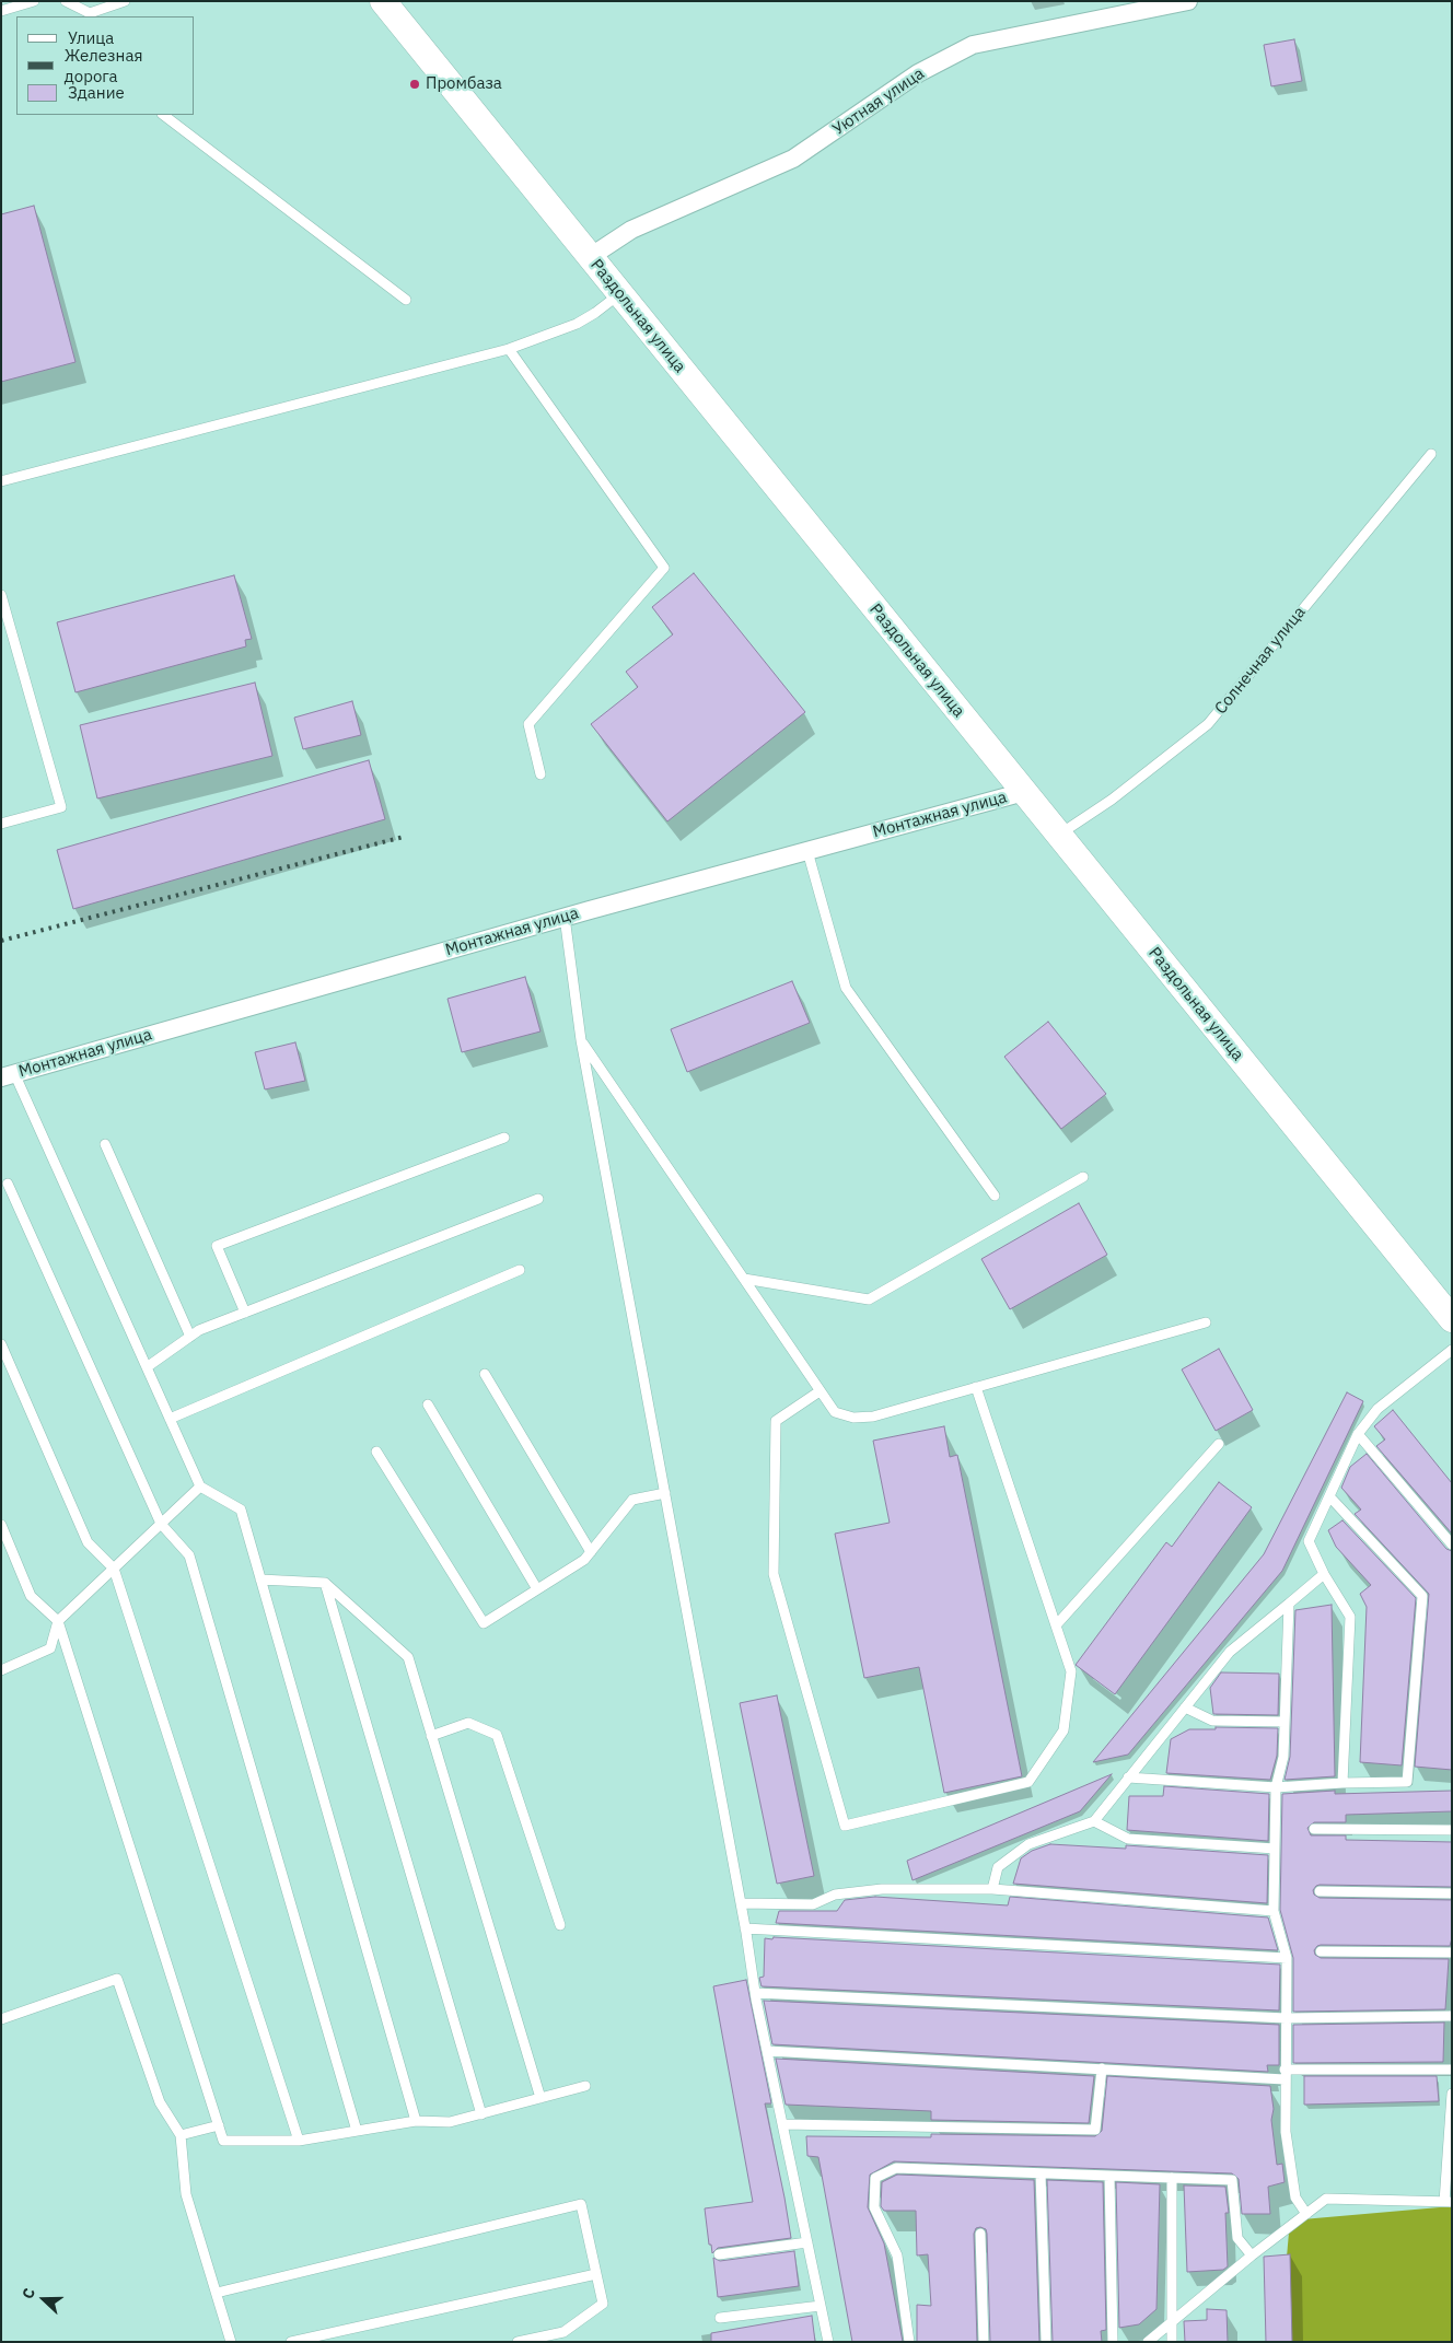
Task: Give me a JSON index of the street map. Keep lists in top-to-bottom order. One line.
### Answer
{"streets":{"main road":["Раздольная улица"],"street":["Уютная улица","Монтажная улица"],"lane":["Солнечная улица"]},"crossings":[["Уютная улица","Раздольная улица"],["Раздольная улица","Солнечная улица"],["Раздольная улица","Монтажная улица"]],"places":["Промбаза"],"legend":["Улица","Железная дорога","Здание"],"north":"left"}
